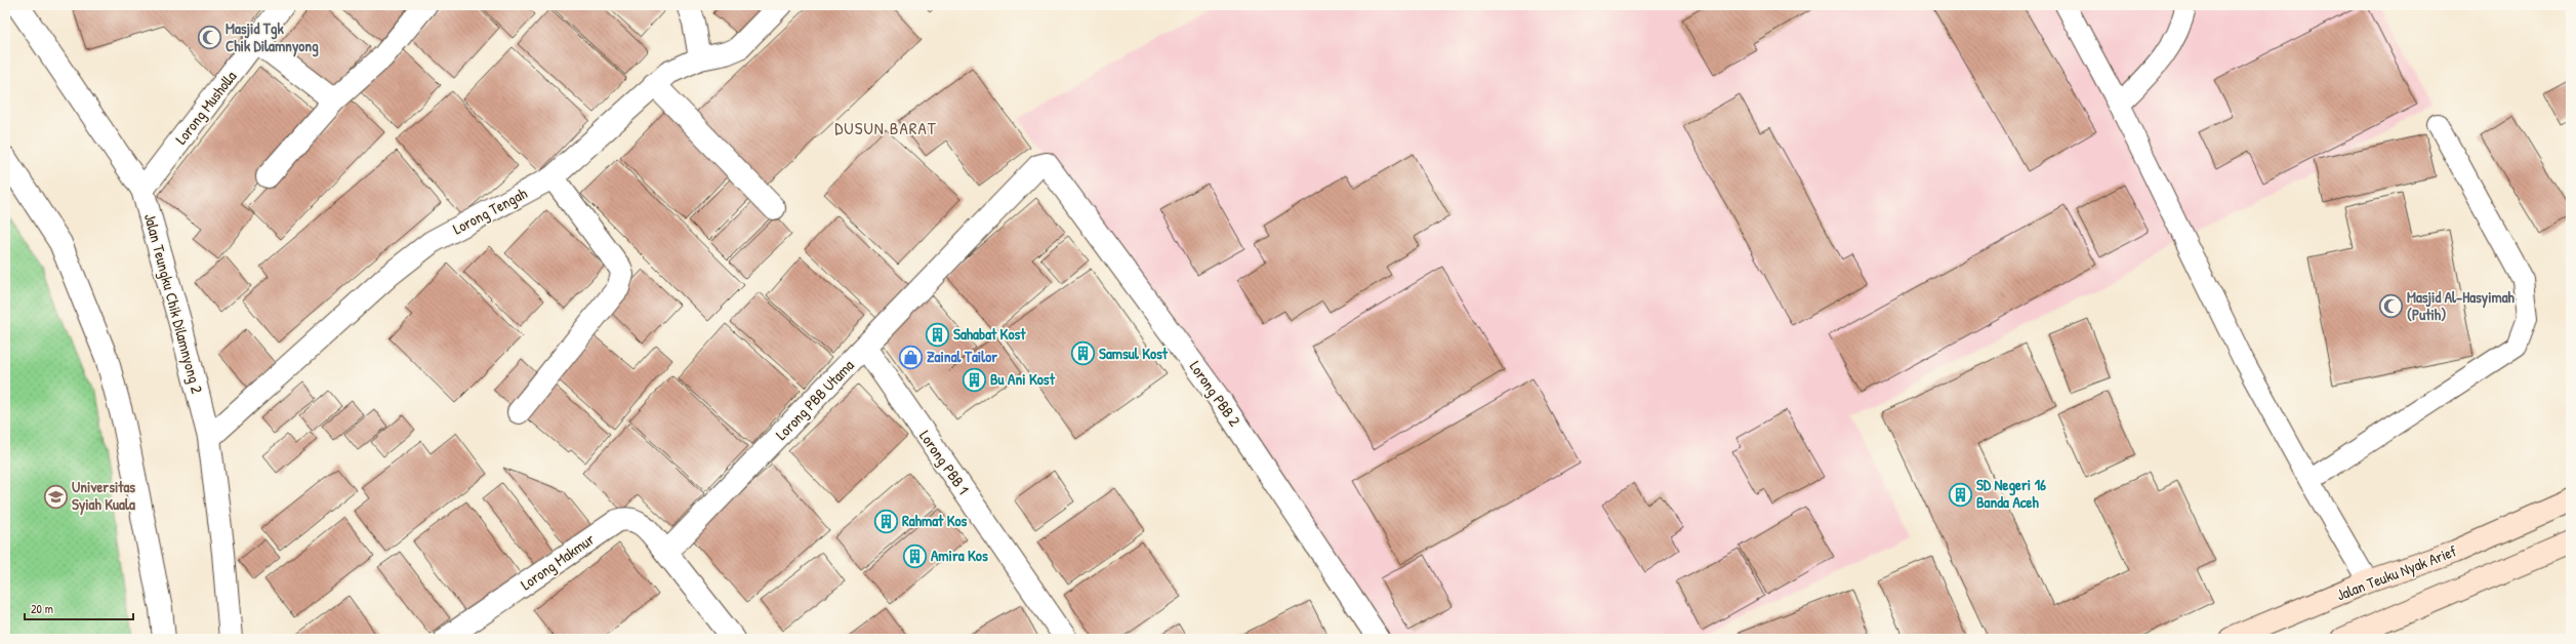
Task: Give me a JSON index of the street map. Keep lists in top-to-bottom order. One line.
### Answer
{"streets":{"main road":["Jalan Teuku Nyak Arief"],"street":["Lorong Musholla","Lorong Tengah","Jalan Teungku Chik Dilamnyong 2","Lorong PBB 2","Lorong PBB Utama","Lorong PBB 1","Lorong Makmur"]},"crossings":[["Lorong Musholla","Jalan Teungku Chik Dilamnyong 2"],["Lorong Tengah","Jalan Teungku Chik Dilamnyong 2"],["Lorong PBB 2","Lorong PBB Utama"],["Lorong PBB Utama","Lorong PBB 1"],["Lorong PBB Utama","Lorong Makmur"]],"districts":["DUSUN BARAT"],"places":{"mosque":["Masjid Tgk Chik Dilamnyong","Masjid Al-Hasyimah (Putih)"],"building":["Sahabat Kost","Samsul Kost","Bu Ani Kost","SD Negeri 16 Banda Aceh","Rahmat Kos","Amira Kos"],"shop":["Zainal Tailor"],"school or university":["Universitas Syiah Kuala"]},"scale_bar":"20 m"}
